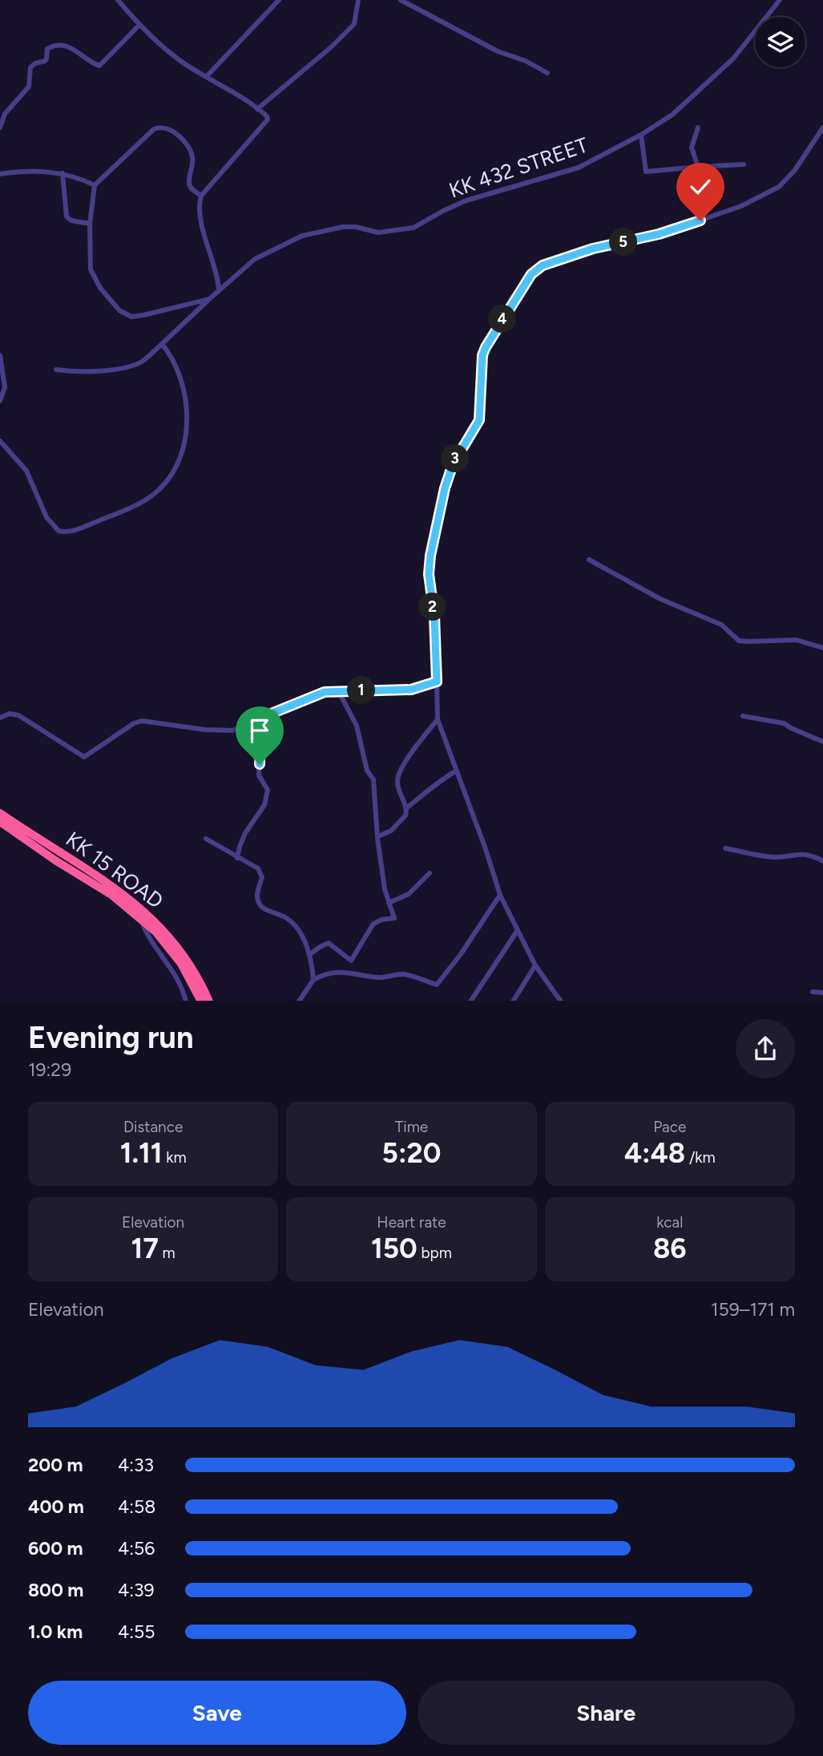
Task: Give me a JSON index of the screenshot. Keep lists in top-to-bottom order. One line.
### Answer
{"streets":{"highway":["KK 15 ROAD"],"street":["KK 432 STREET"]},"page":{"pins":["5","4","3","2","1"],"heading":["Evening run","19:29"],"stats":[["Distance","1.11 km"],["Time","5:20"],["Pace","4:48 /km"],["Elevation","17 m"],["Heart rate","150 bpm"],["kcal","86"]],"chart":["Elevation","159–171 m"],"list":[{"name":"200 m","note":"4:33"},{"name":"400 m","note":"4:58"},{"name":"600 m","note":"4:56"},{"name":"800 m","note":"4:39"},{"name":"1.0 km","note":"4:55"}],"buttons":["Save","Share"]}}
